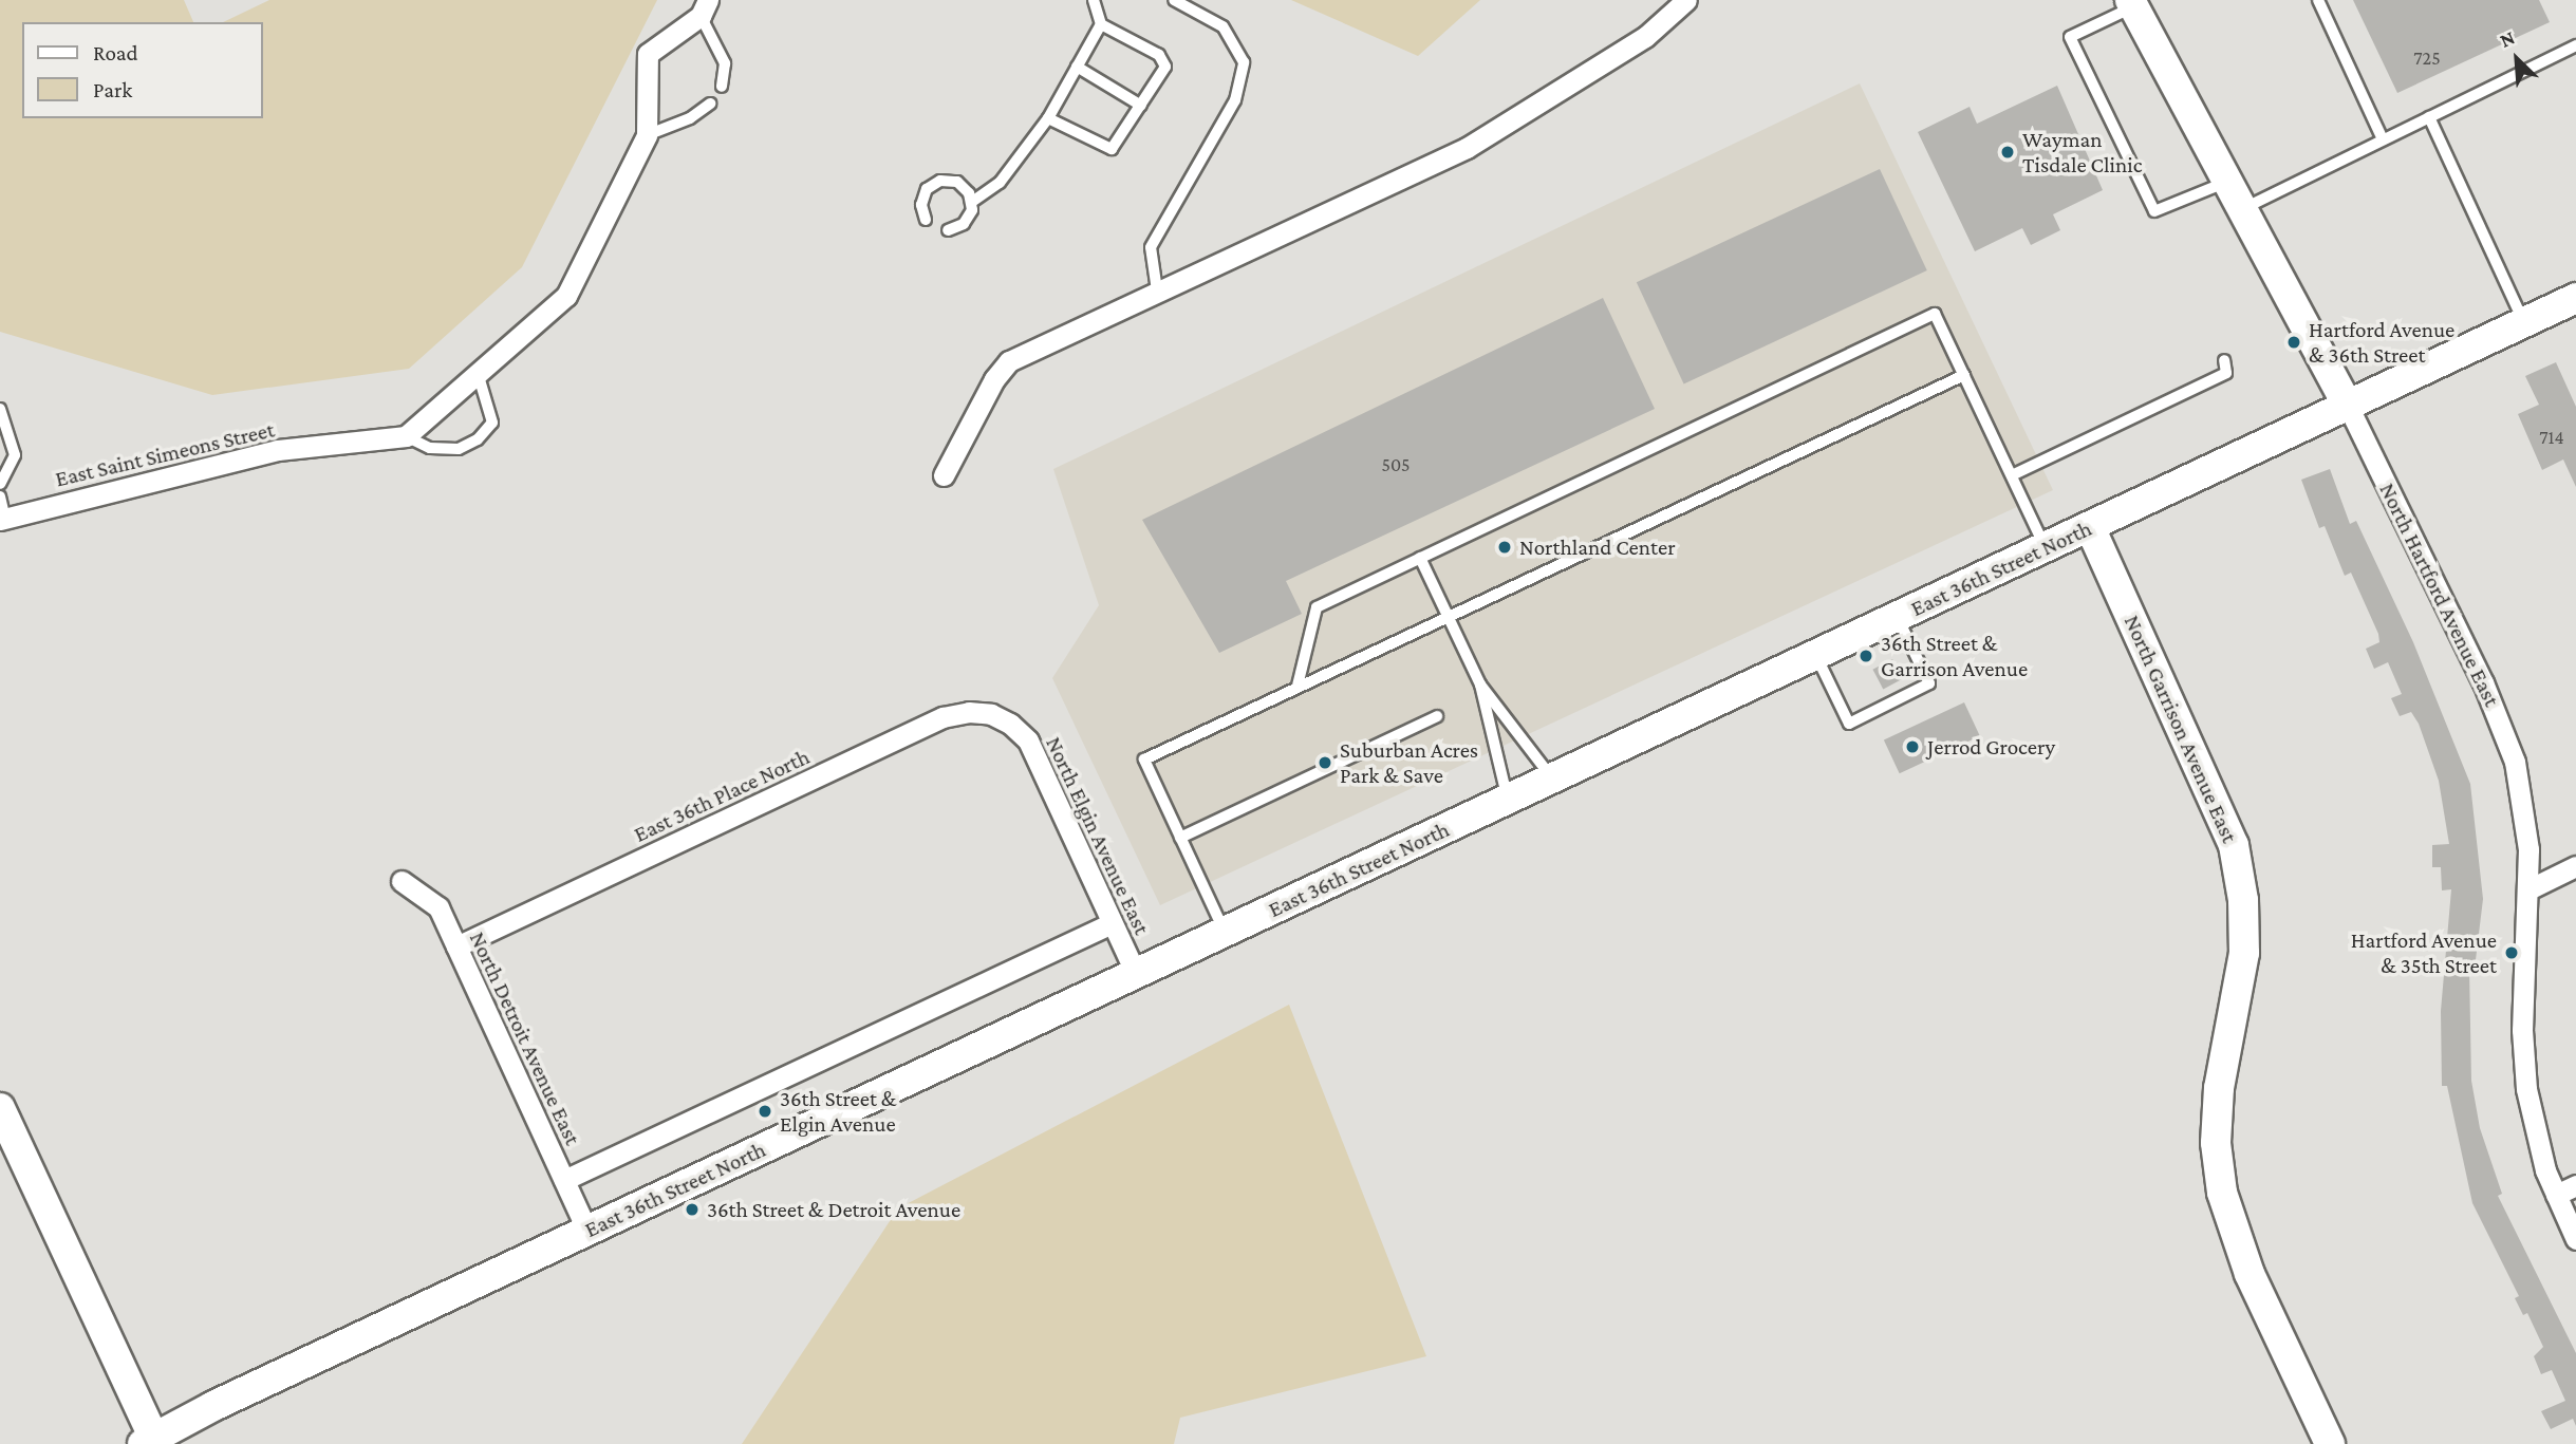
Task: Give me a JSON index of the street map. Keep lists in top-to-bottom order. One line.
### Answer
{"streets":{"main road":["East 36th Street North","North Hartford Avenue East","North Garrison Avenue East"],"street":["East Saint Simeons Street","East 36th Place North","North Elgin Avenue East","North Detroit Avenue East"]},"crossings":[["East 36th Street North","North Hartford Avenue East"],["East 36th Street North","North Garrison Avenue East"],["East 36th Street North","North Elgin Avenue East"],["East 36th Street North","North Detroit Avenue East"],["East 36th Place North","North Elgin Avenue East"],["East 36th Place North","North Detroit Avenue East"]],"places":["Wayman Tisdale Clinic","Hartford Avenue & 36th Street","Northland Center","36th Street & Garrison Avenue","Jerrod Grocery","Suburban Acres Park & Save","Hartford Avenue & 35th Street","36th Street & Elgin Avenue","36th Street & Detroit Avenue"],"house_numbers":["725","714","505"],"legend":["Road","Park"],"north":"top left"}
